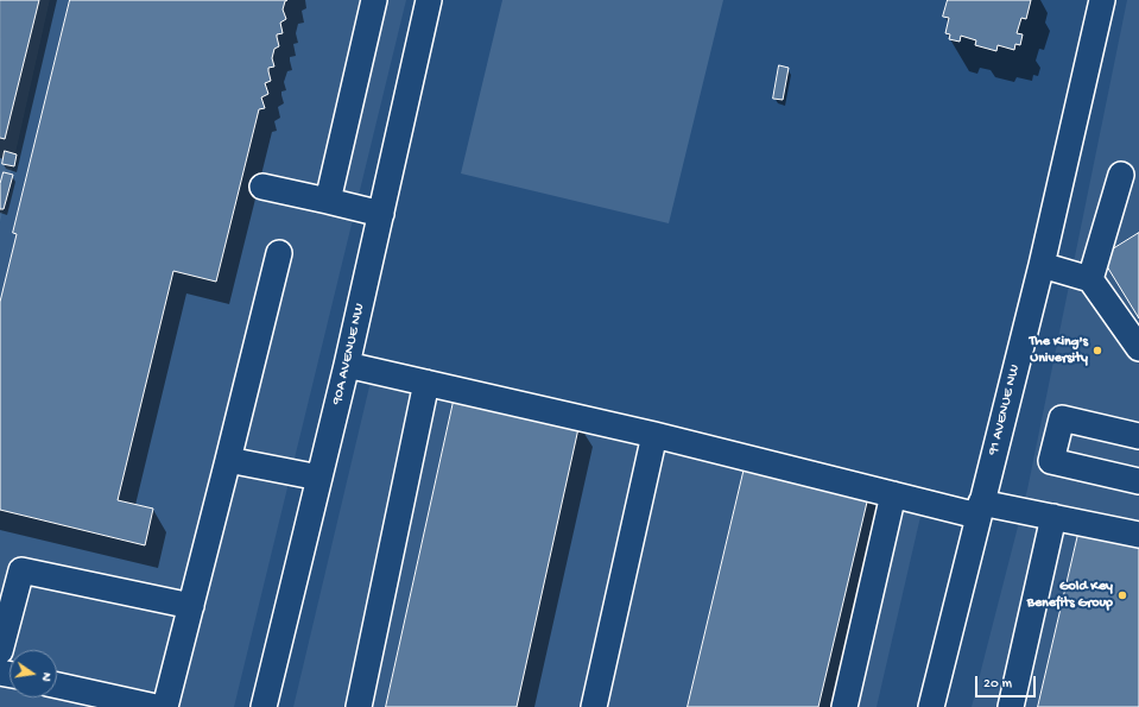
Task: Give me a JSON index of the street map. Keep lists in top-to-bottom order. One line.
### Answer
{"streets":{"street":["90A AVENUE NW","91 AVENUE NW"]},"places":["The King's University","Gold Key Benefits Group"],"scale_bar":"20 m","north":"right"}
